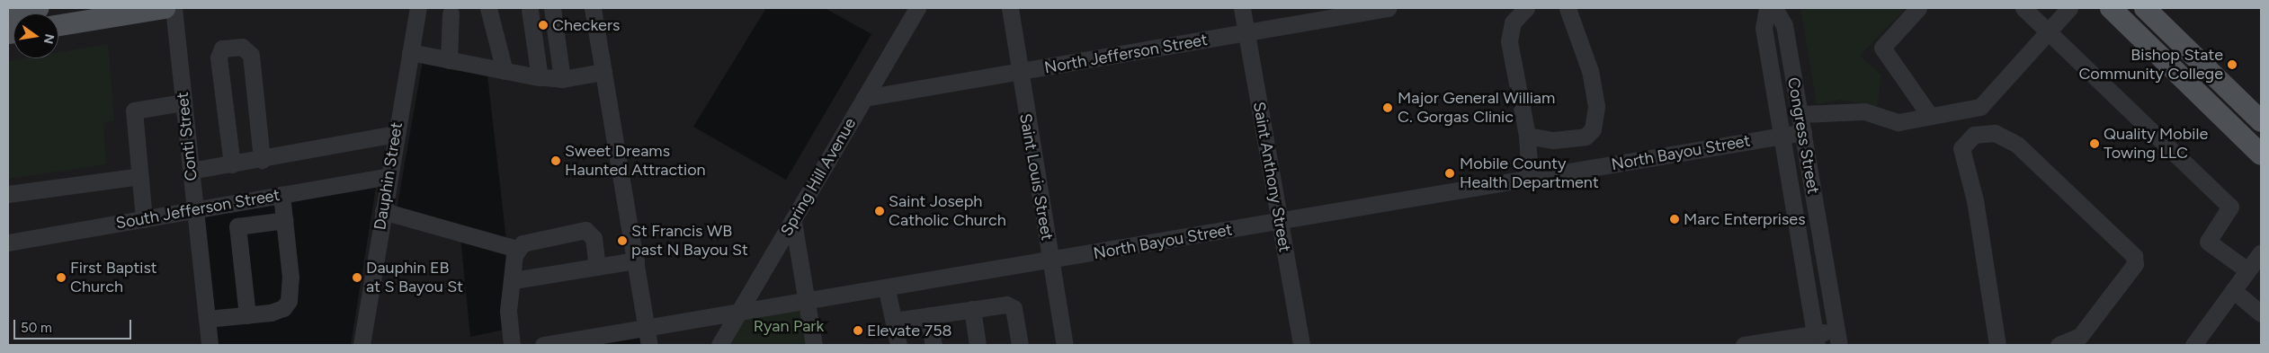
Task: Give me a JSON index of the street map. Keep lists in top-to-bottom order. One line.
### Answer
{"streets":{"street":["North Jefferson Street","Congress Street","Conti Street","North Bayou Street","Dauphin Street","Spring Hill Avenue","Saint Louis Street","Saint Anthony Street","South Jefferson Street"]},"crossings":[["North Jefferson Street","Spring Hill Avenue"],["North Jefferson Street","Saint Louis Street"],["North Jefferson Street","Saint Anthony Street"],["Congress Street","North Bayou Street"],["Conti Street","South Jefferson Street"],["North Bayou Street","Spring Hill Avenue"],["North Bayou Street","Saint Louis Street"],["North Bayou Street","Saint Anthony Street"],["Dauphin Street","South Jefferson Street"]],"parks":["Ryan Park"],"places":["Checkers","Bishop State Community College","Major General William C. Gorgas Clinic","Quality Mobile Towing LLC","Sweet Dreams Haunted Attraction","Mobile County Health Department","Saint Joseph Catholic Church","Marc Enterprises","St Francis WB past N Bayou St","First Baptist Church","Dauphin EB at S Bayou St","Elevate 758"],"scale_bar":"50 m","north":"right"}
